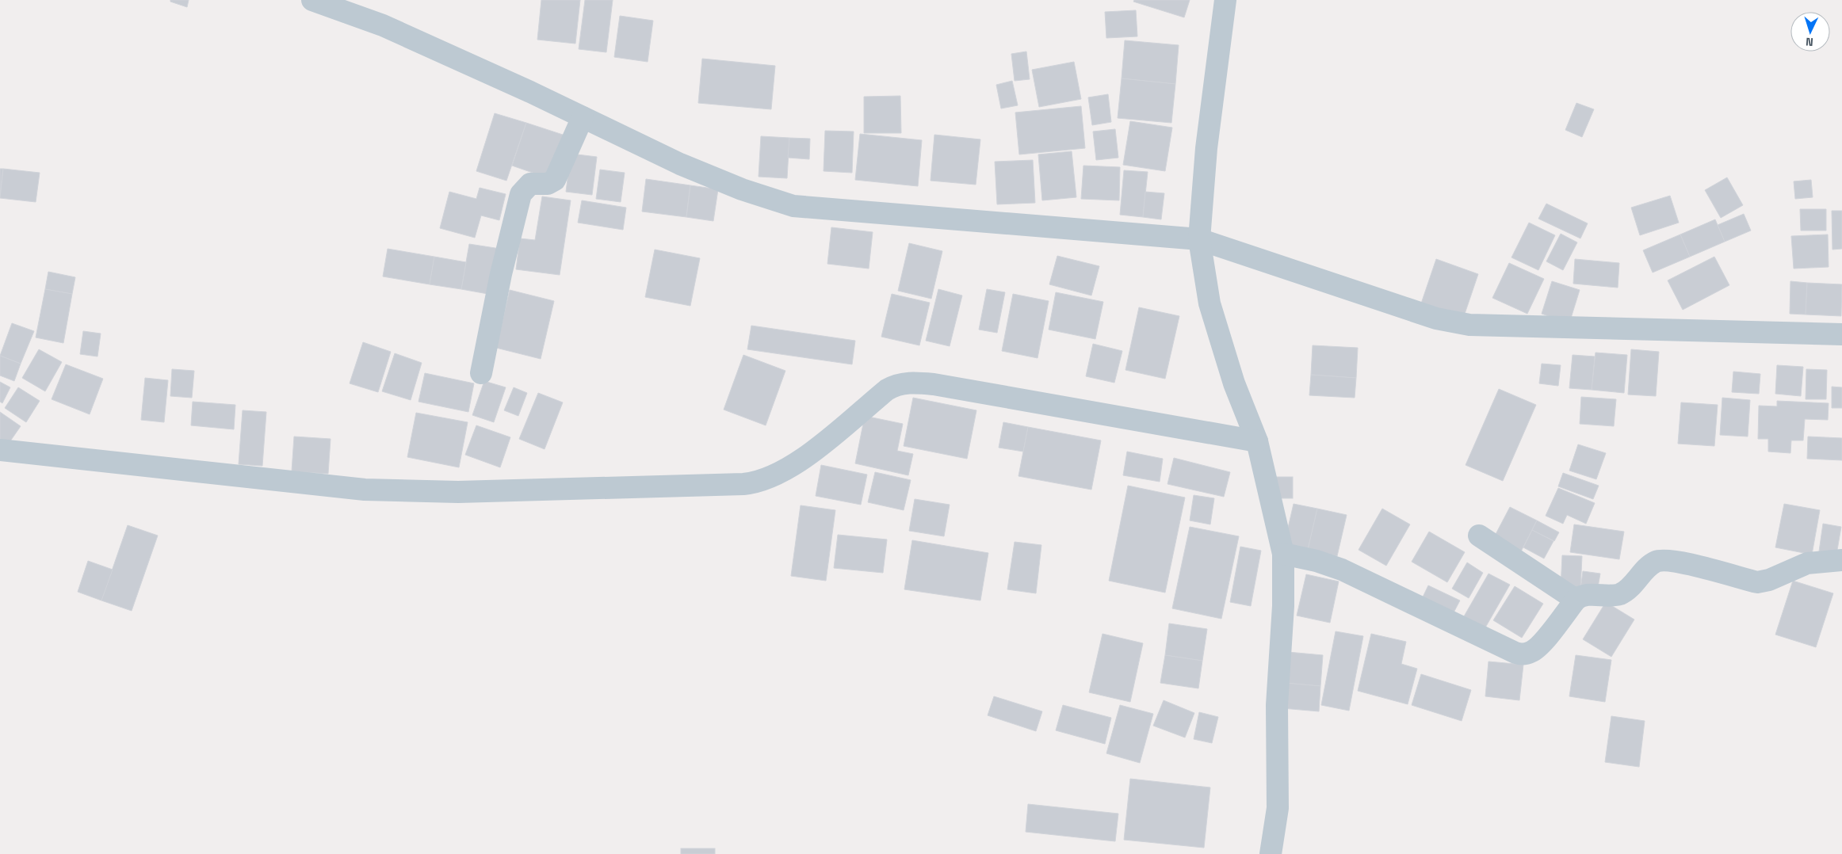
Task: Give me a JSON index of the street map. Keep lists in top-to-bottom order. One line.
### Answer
{"north":"bottom"}
